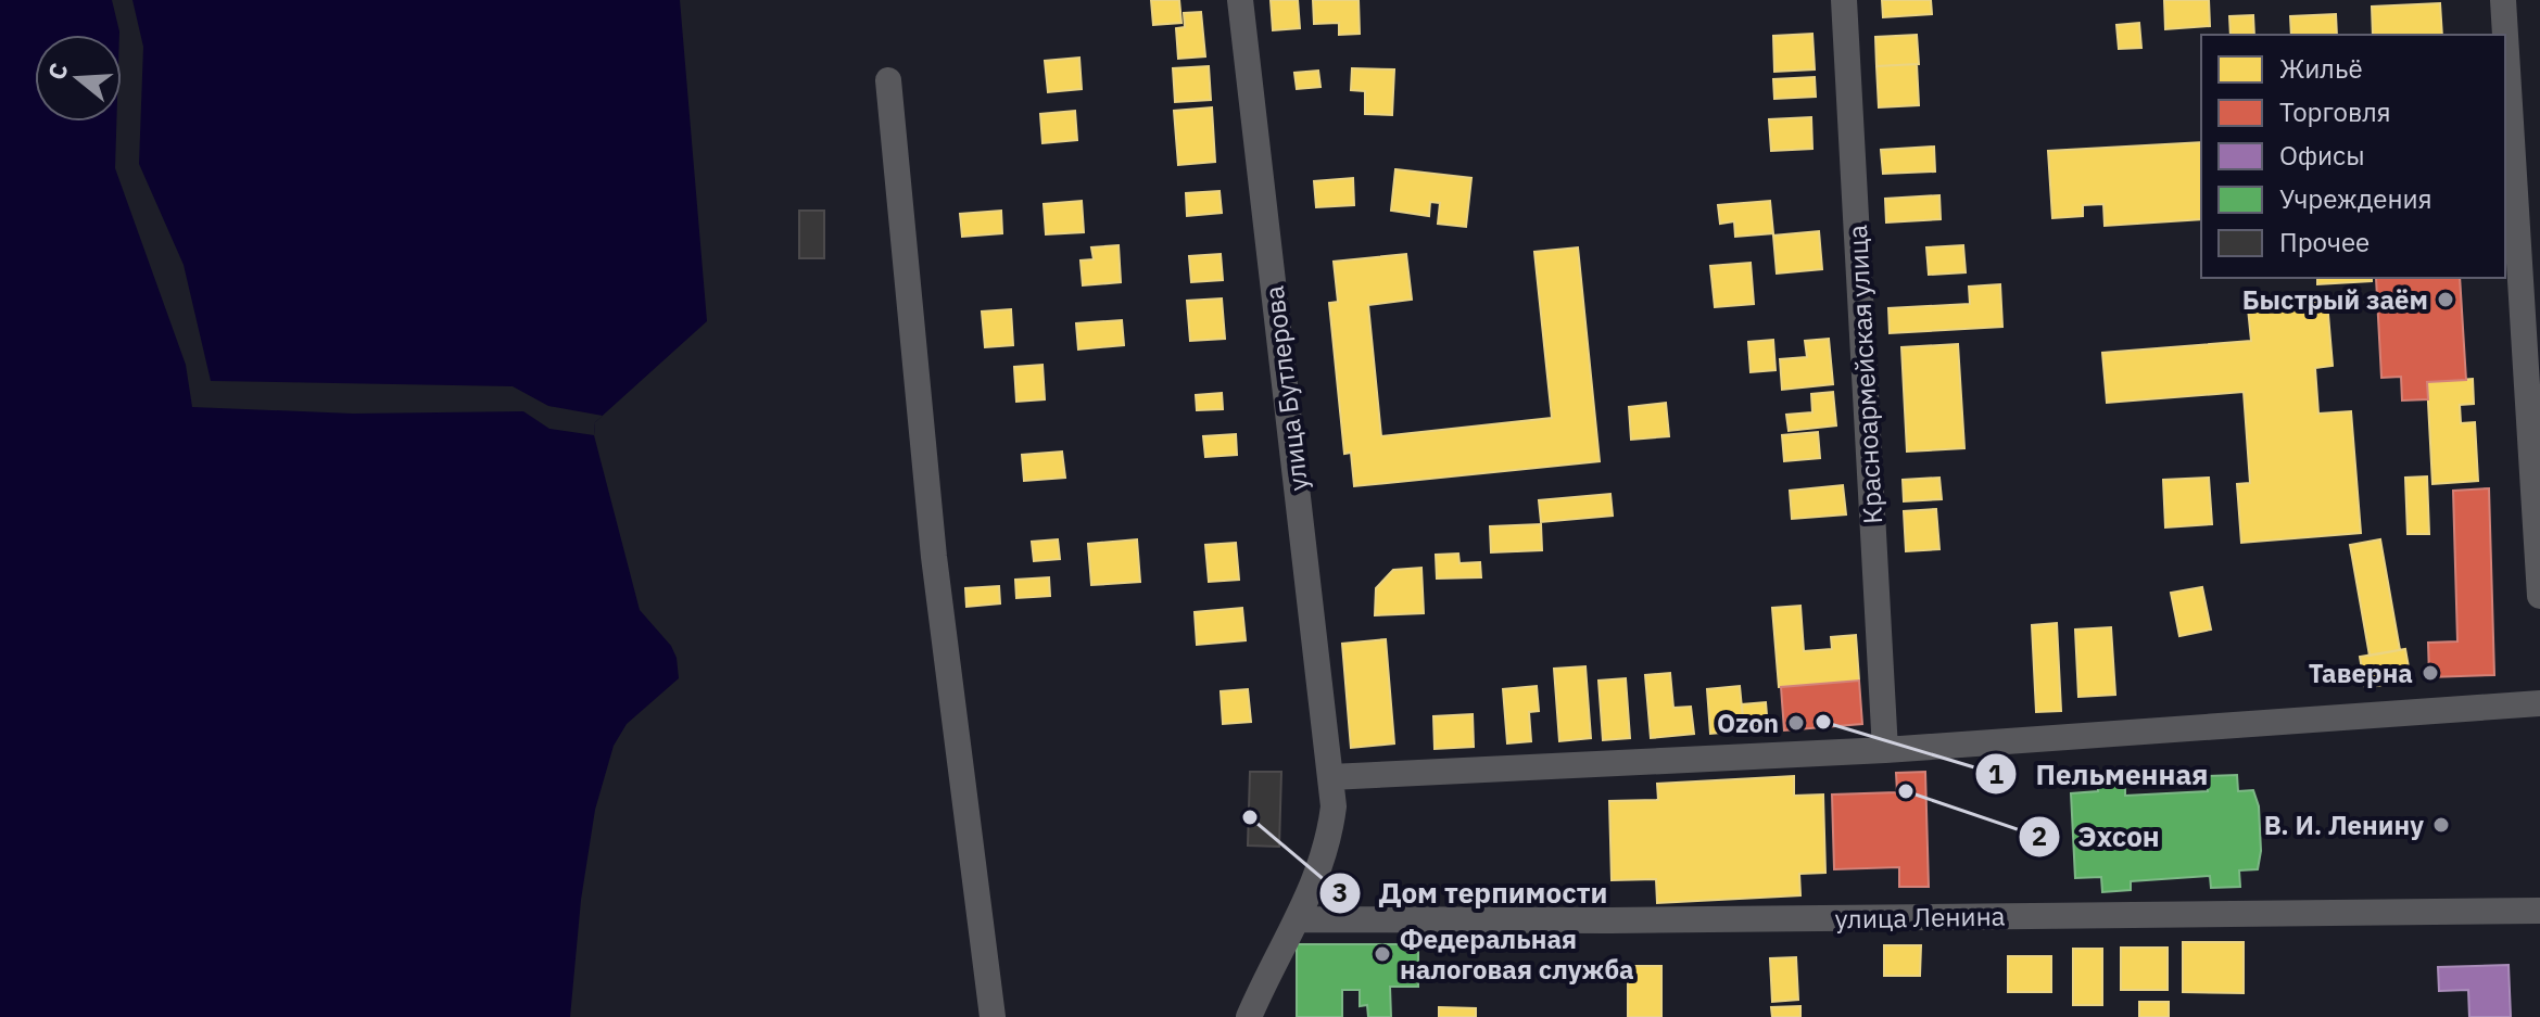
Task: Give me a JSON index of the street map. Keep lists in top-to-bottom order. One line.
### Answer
{"streets":{"street":["Красноармейская улица","улица Бутлерова","улица Ленина"]},"crossings":[["улица Бутлерова","улица Ленина"]],"places":["Быстрый заём","Таверна","Пельменная","Ozon","Эхсон","Дом терпимости","В. И. Ленину","Федеральная налоговая служба"],"legend":["Жильё","Торговля","Офисы","Учреждения","Прочее"],"north":"left"}
